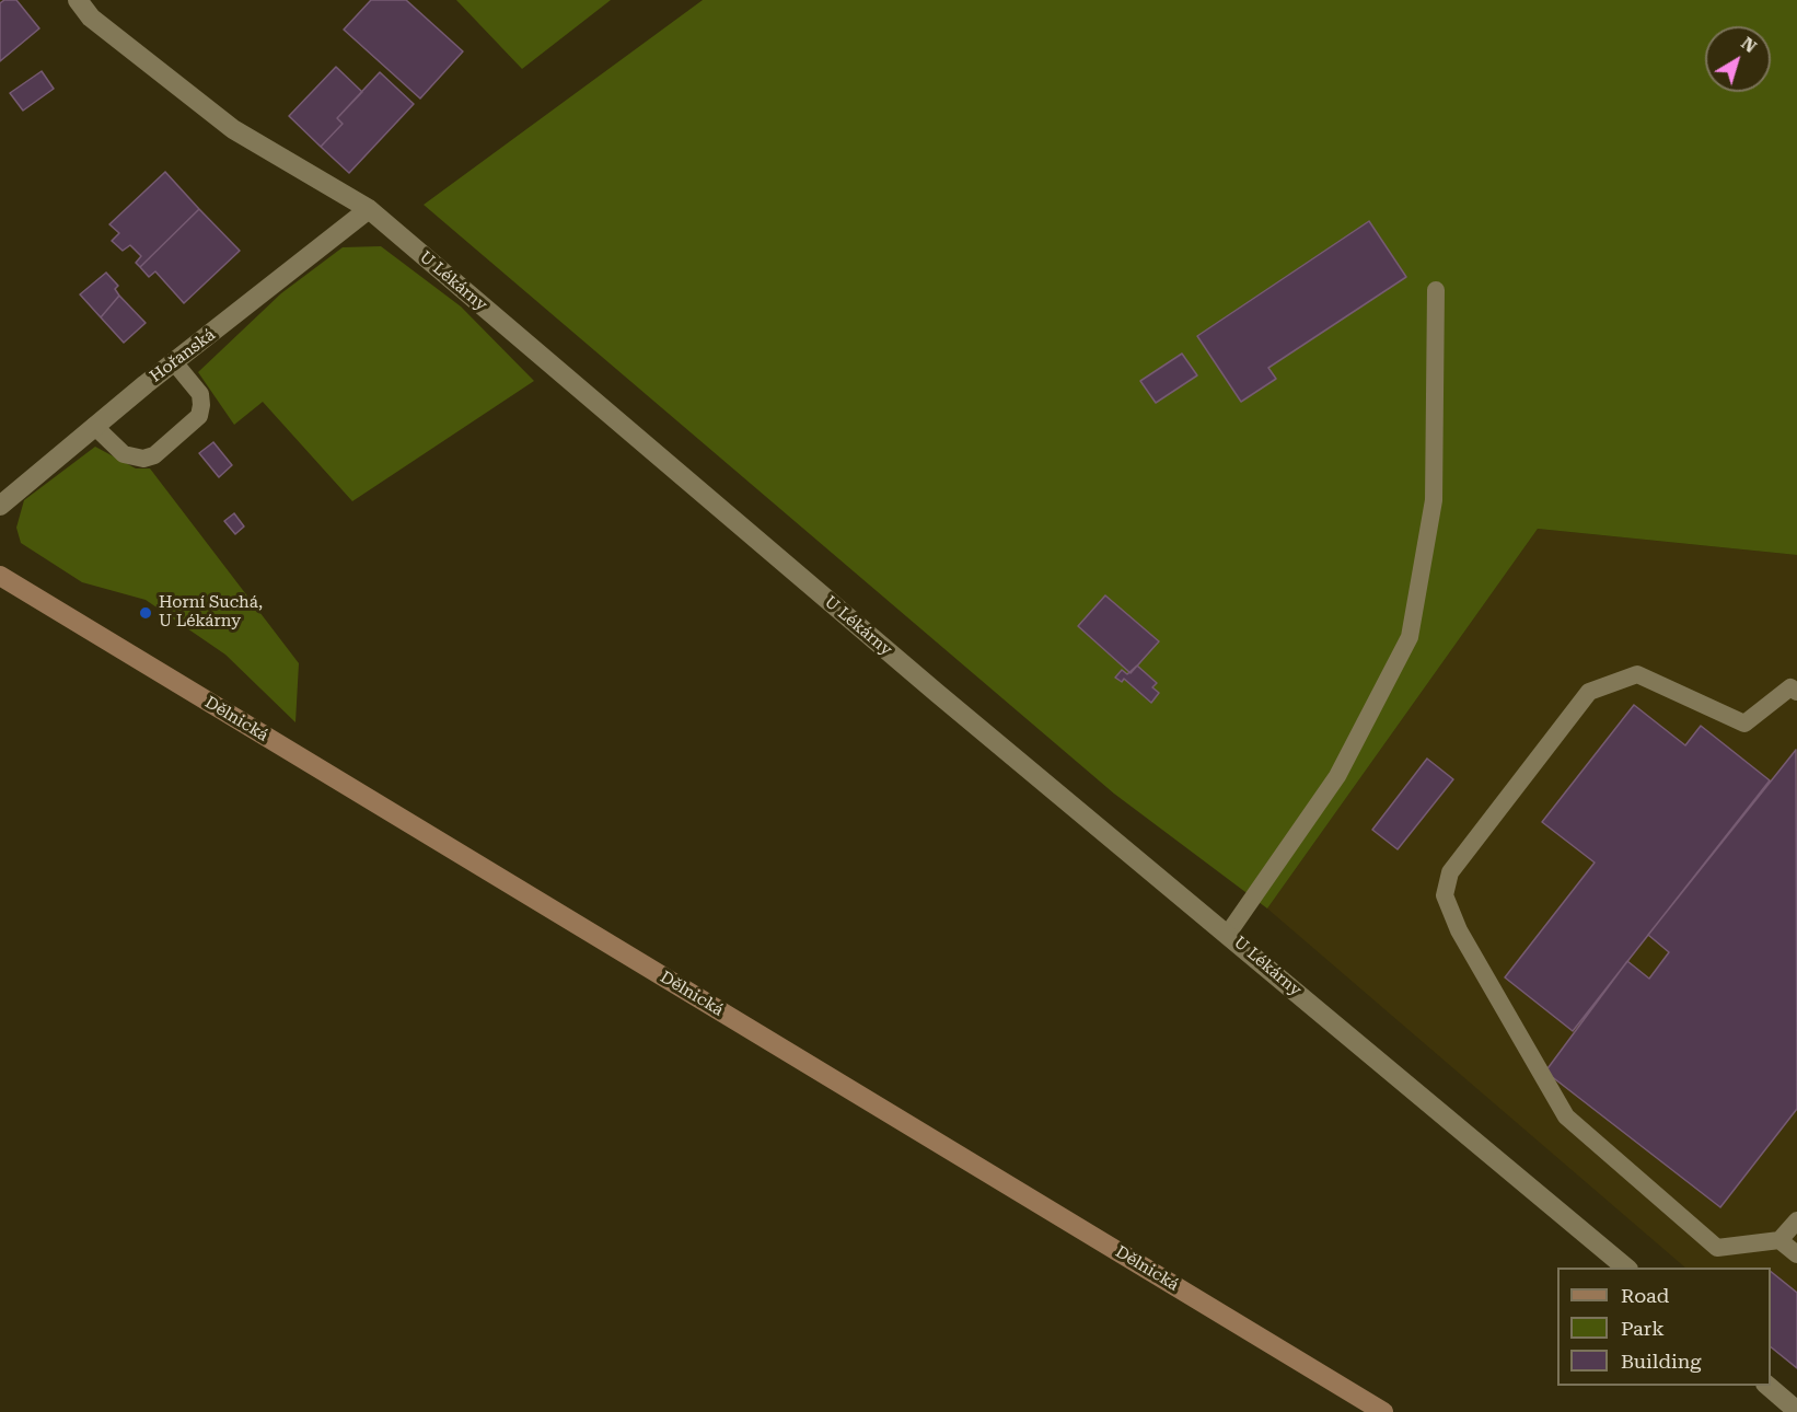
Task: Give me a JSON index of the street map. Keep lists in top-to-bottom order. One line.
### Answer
{"streets":{"main road":["Dělnická"],"street":["U Lékárny","Hořanská"]},"crossings":[["U Lékárny","Hořanská"]],"places":["Horní Suchá, U Lékárny"],"legend":["Road","Park","Building"],"north":"top right"}
